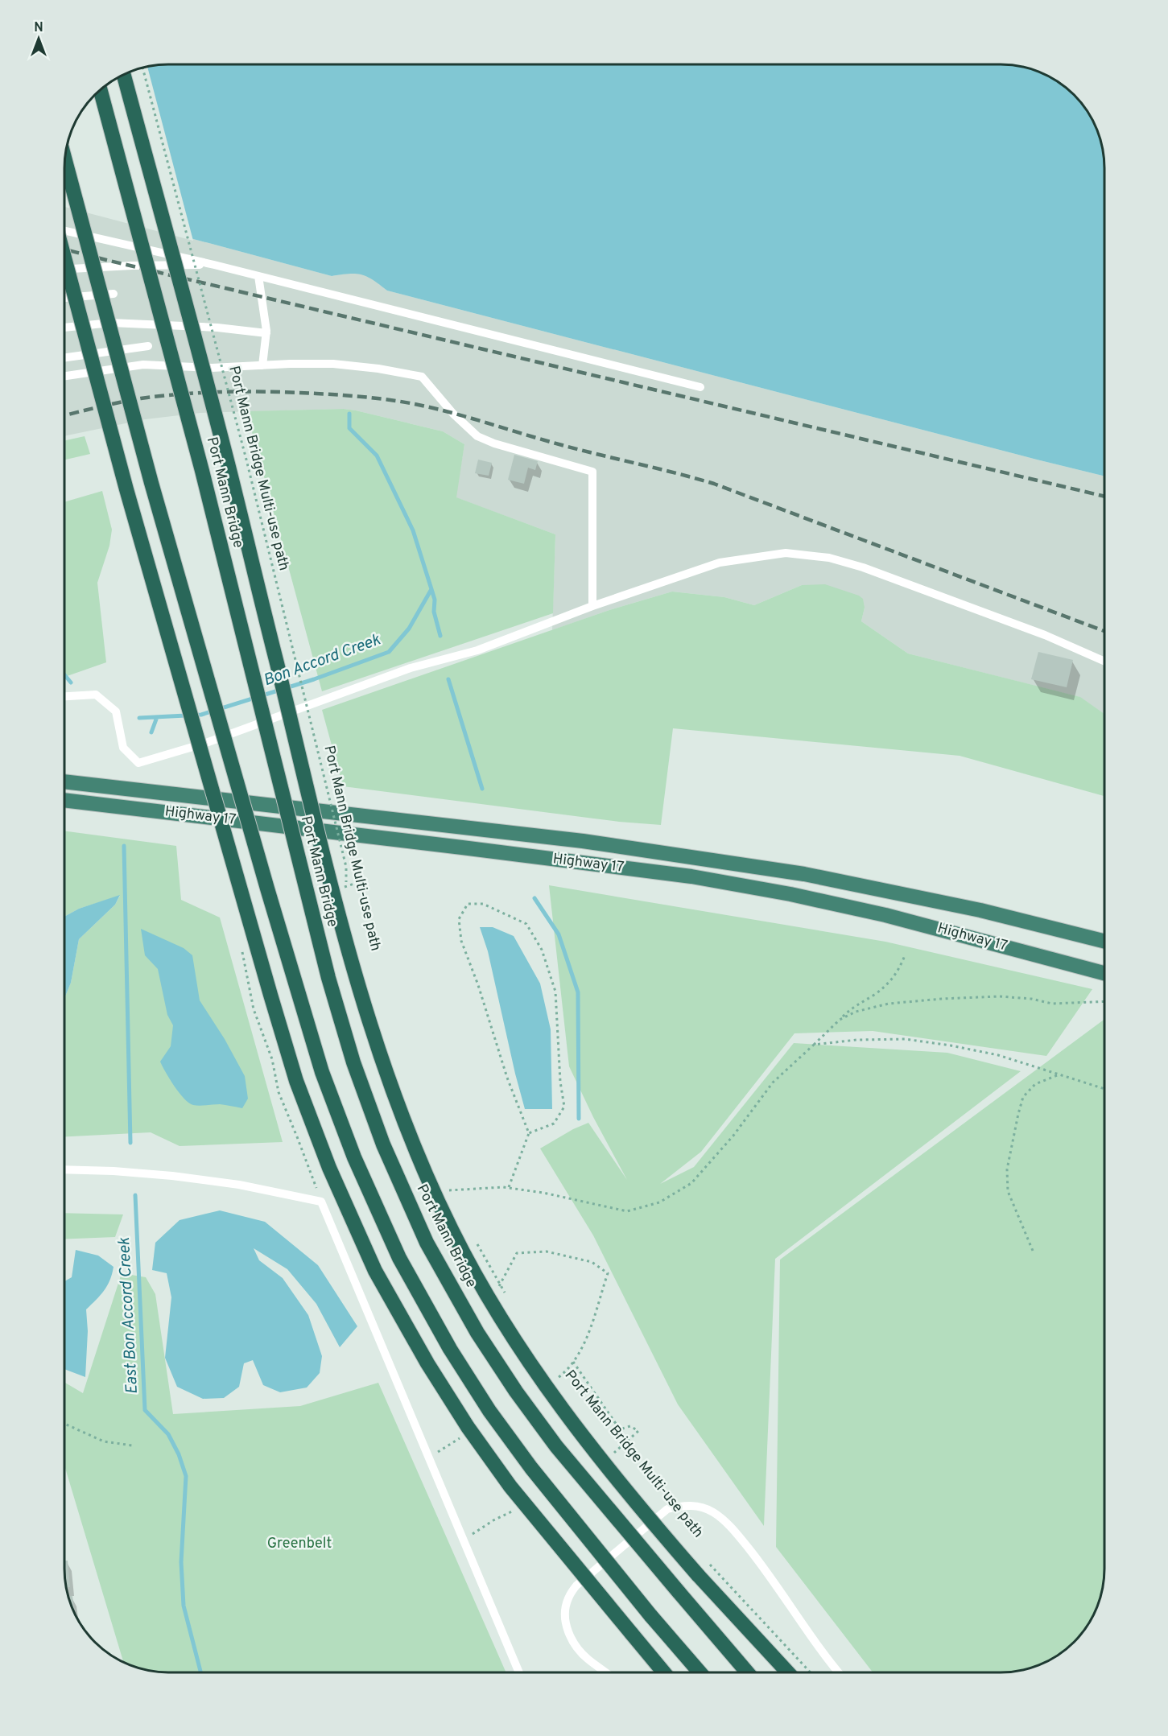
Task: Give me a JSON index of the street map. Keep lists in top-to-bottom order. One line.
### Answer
{"streets":{"highway":["Port Mann Bridge","Highway 17"],"path":["Port Mann Bridge Multi-use path"]},"water":["Bon Accord Creek","East Bon Accord Creek"],"parks":["Greenbelt"],"north":"top"}
